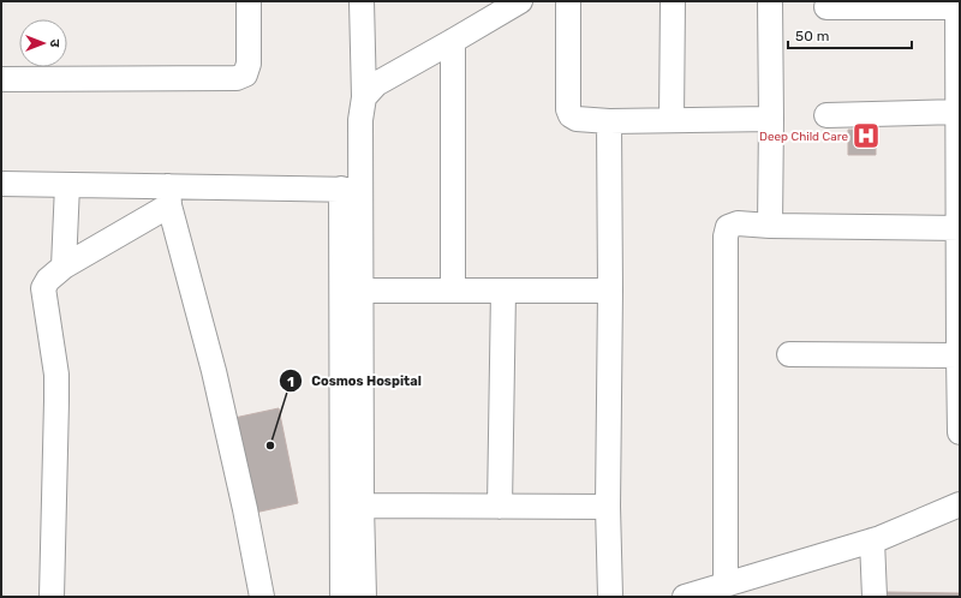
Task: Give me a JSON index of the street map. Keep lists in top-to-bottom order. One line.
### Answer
{"places":{"hospital":["Deep Child Care"],"other":["Cosmos Hospital"]},"scale_bar":"50 m","north":"right"}
